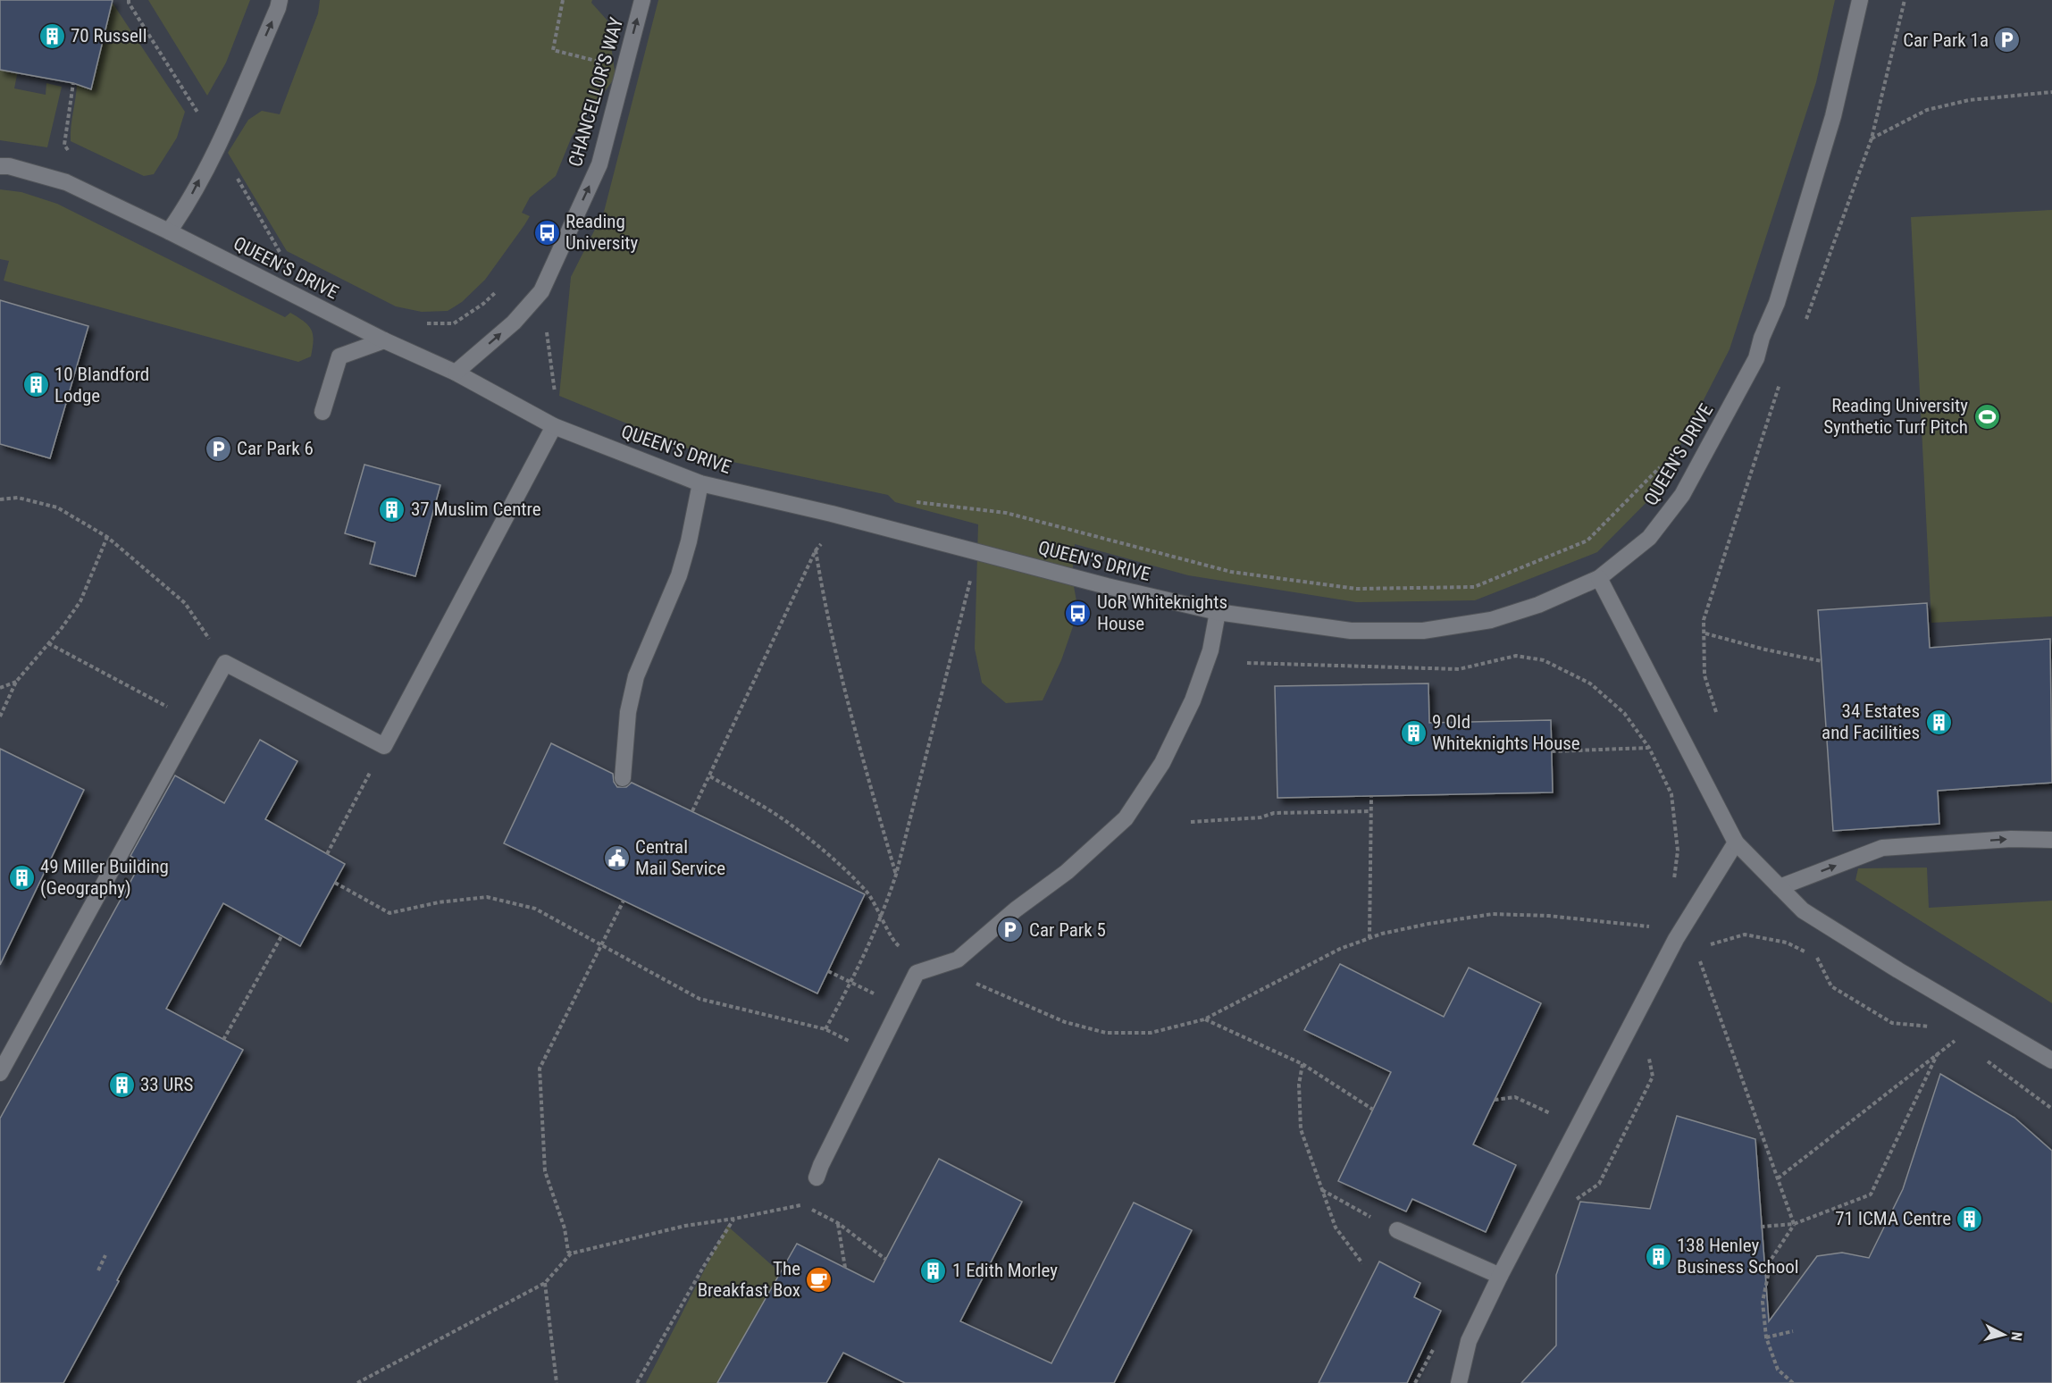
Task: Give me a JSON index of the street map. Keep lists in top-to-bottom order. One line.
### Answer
{"streets":{"street":["CHANCELLOR'S WAY","QUEEN'S DRIVE"]},"crossings":[["CHANCELLOR'S WAY","QUEEN'S DRIVE"]],"one_way":["CHANCELLOR'S WAY"],"places":{"building":["70 Russell","10 Blandford Lodge","37 Muslim Centre","34 Estates and Facilities","9 Old Whiteknights House","49 Miller Building (Geography)","33 URS","71 ICMA Centre","138 Henley Business School","1 Edith Morley"],"parking":["Car Park 1a","Car Park 6","Car Park 5"],"bus stop":["Reading University","UoR Whiteknights House"],"sports":["Reading University Synthetic Turf Pitch"],"public building":["Central Mail Service"],"cafe":["The Breakfast Box"]},"north":"right"}
